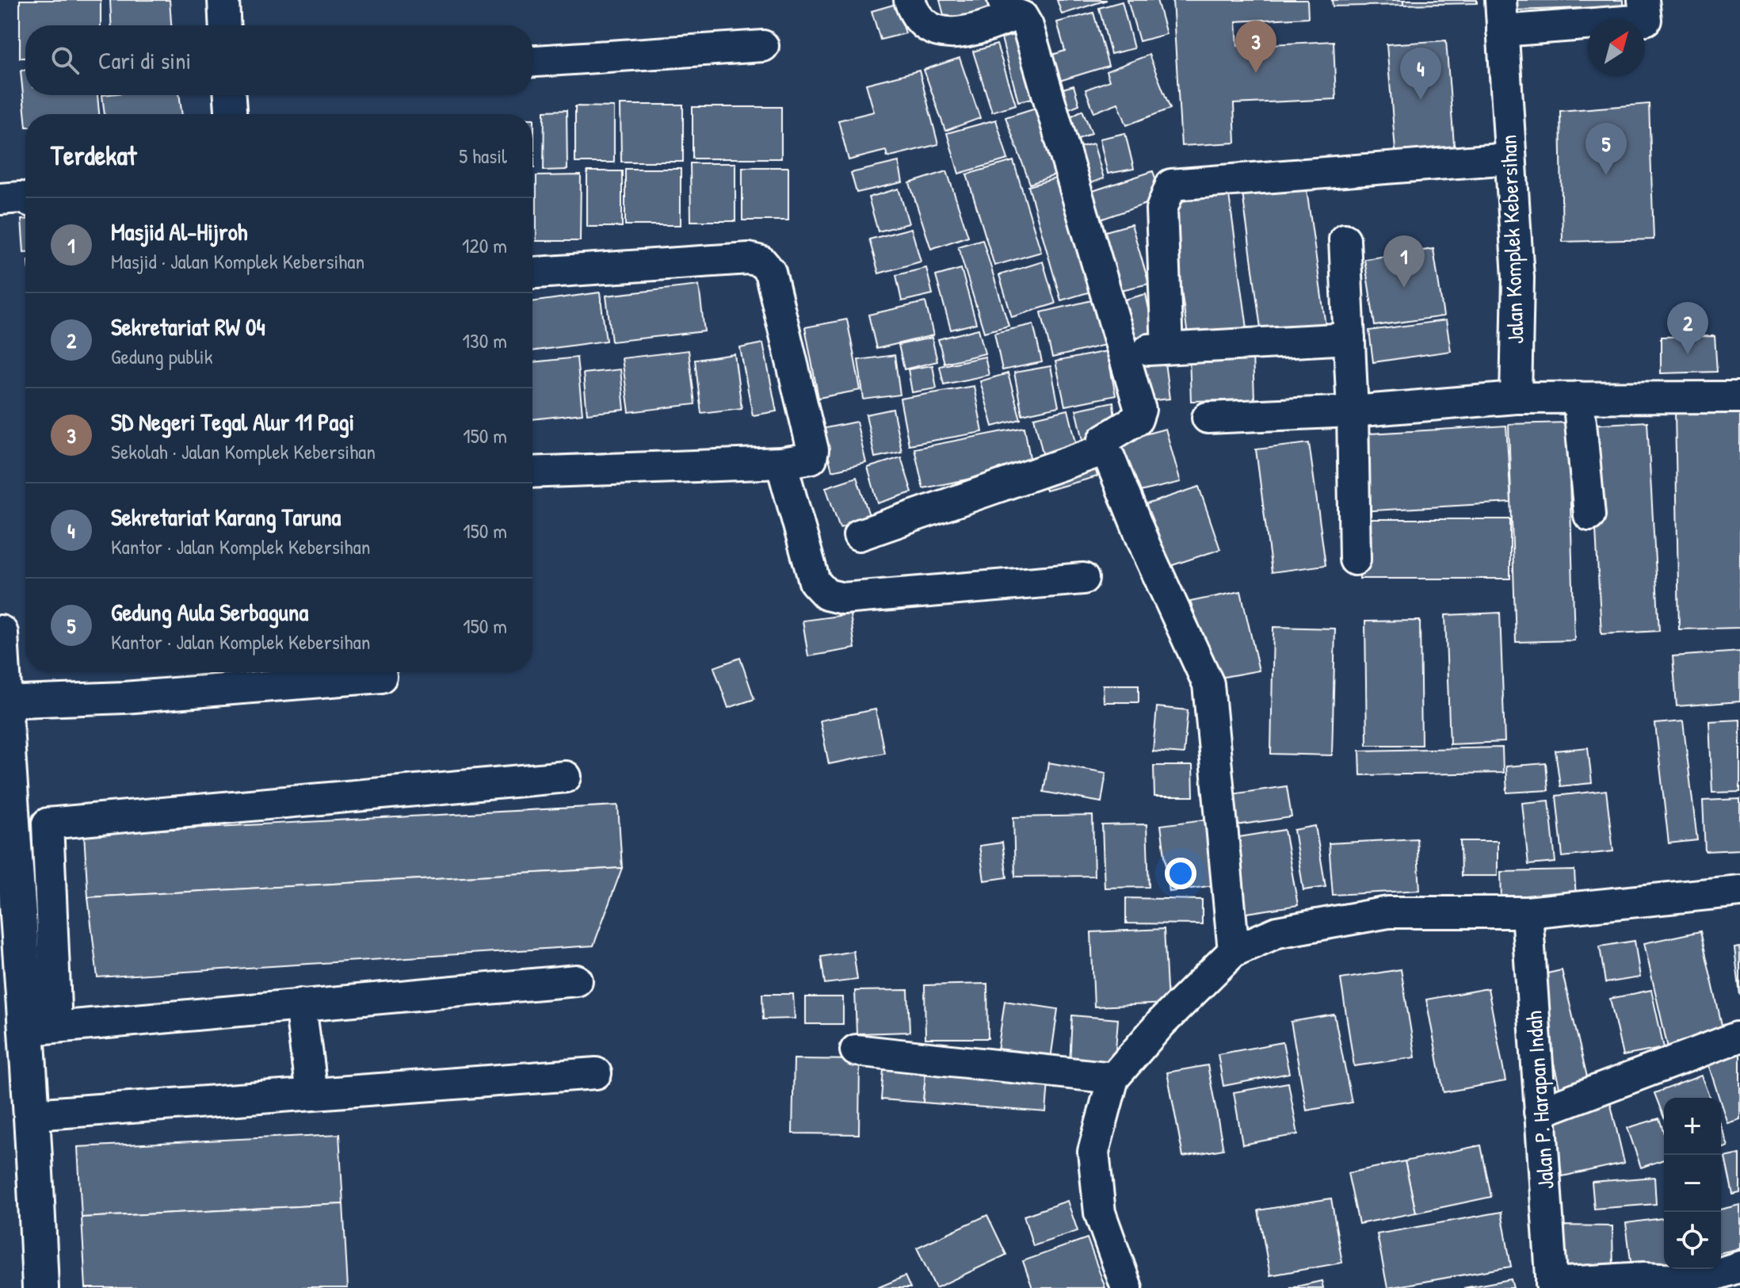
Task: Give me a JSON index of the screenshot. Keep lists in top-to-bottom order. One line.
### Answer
{"streets":{"street":["Jalan Komplek Kebersihan","Jalan P. Harapan Indah"]},"north":"top right","page":{"pins":["3","4","5","1","2"],"search":"Cari di sini","heading":["Terdekat","5 hasil"],"list":[{"mark":"1","name":"Masjid Al-Hijroh","note":"Masjid · Jalan Komplek Kebersihan","value":"120 m"},{"mark":"2","name":"Sekretariat RW 04","note":"Gedung publik","value":"130 m"},{"mark":"3","name":"SD Negeri Tegal Alur 11 Pagi","note":"Sekolah · Jalan Komplek Kebersihan","value":"150 m"},{"mark":"4","name":"Sekretariat Karang Taruna","note":"Kantor · Jalan Komplek Kebersihan","value":"150 m"},{"mark":"5","name":"Gedung Aula Serbaguna","note":"Kantor · Jalan Komplek Kebersihan","value":"150 m"}],"map_buttons":["+","−"]}}
